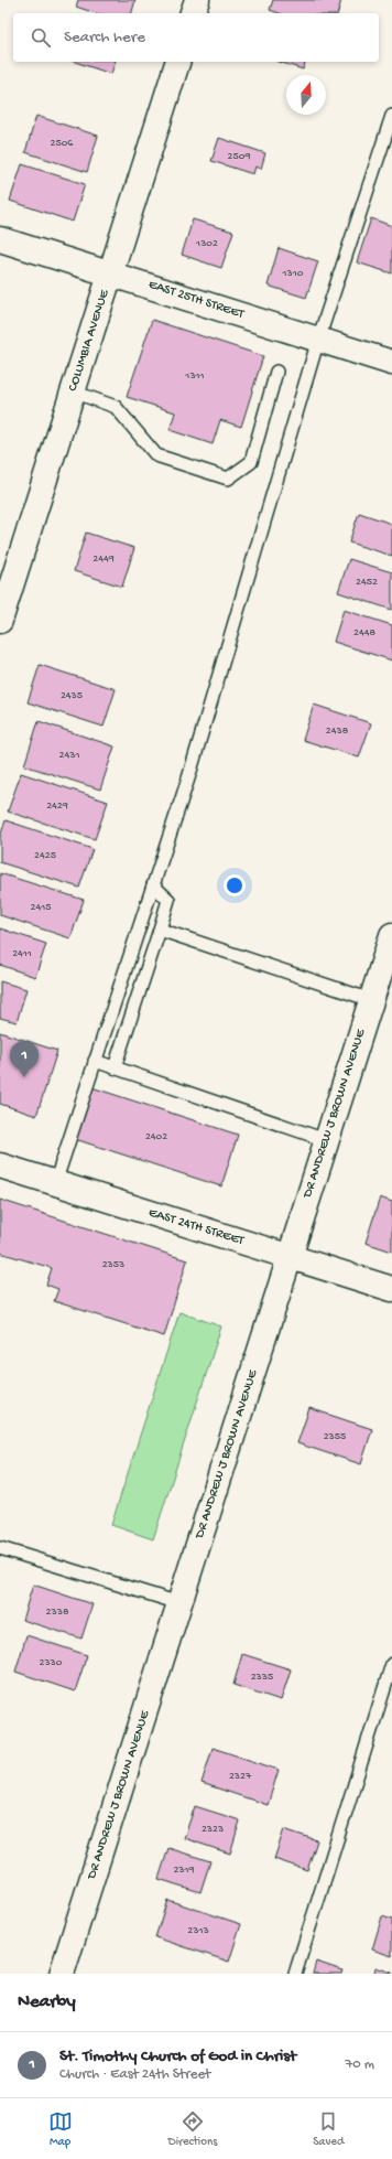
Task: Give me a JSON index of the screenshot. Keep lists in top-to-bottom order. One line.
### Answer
{"streets":{"street":["EAST 25TH STREET","COLUMBIA AVENUE","DR ANDREW J BROWN AVENUE","EAST 24TH STREET"]},"crossings":[["EAST 25TH STREET","COLUMBIA AVENUE"],["DR ANDREW J BROWN AVENUE","EAST 24TH STREET"]],"house_numbers":["2506","2509","1302","1310","1311","2449","2452","2448","2435","2438","2431","2429","2425","2415","2411","2402","2353","2355","2338","2330","2335","2327","2323","2319","2313"],"north":"top","page":{"search":"Search here","pins":"1","heading":"Nearby","list":[{"mark":"1","name":"St. Timothy Church of God in Christ","note":"Church · East 24th Street","value":"70 m"}],"nav":["Map","Directions","Saved"]}}
